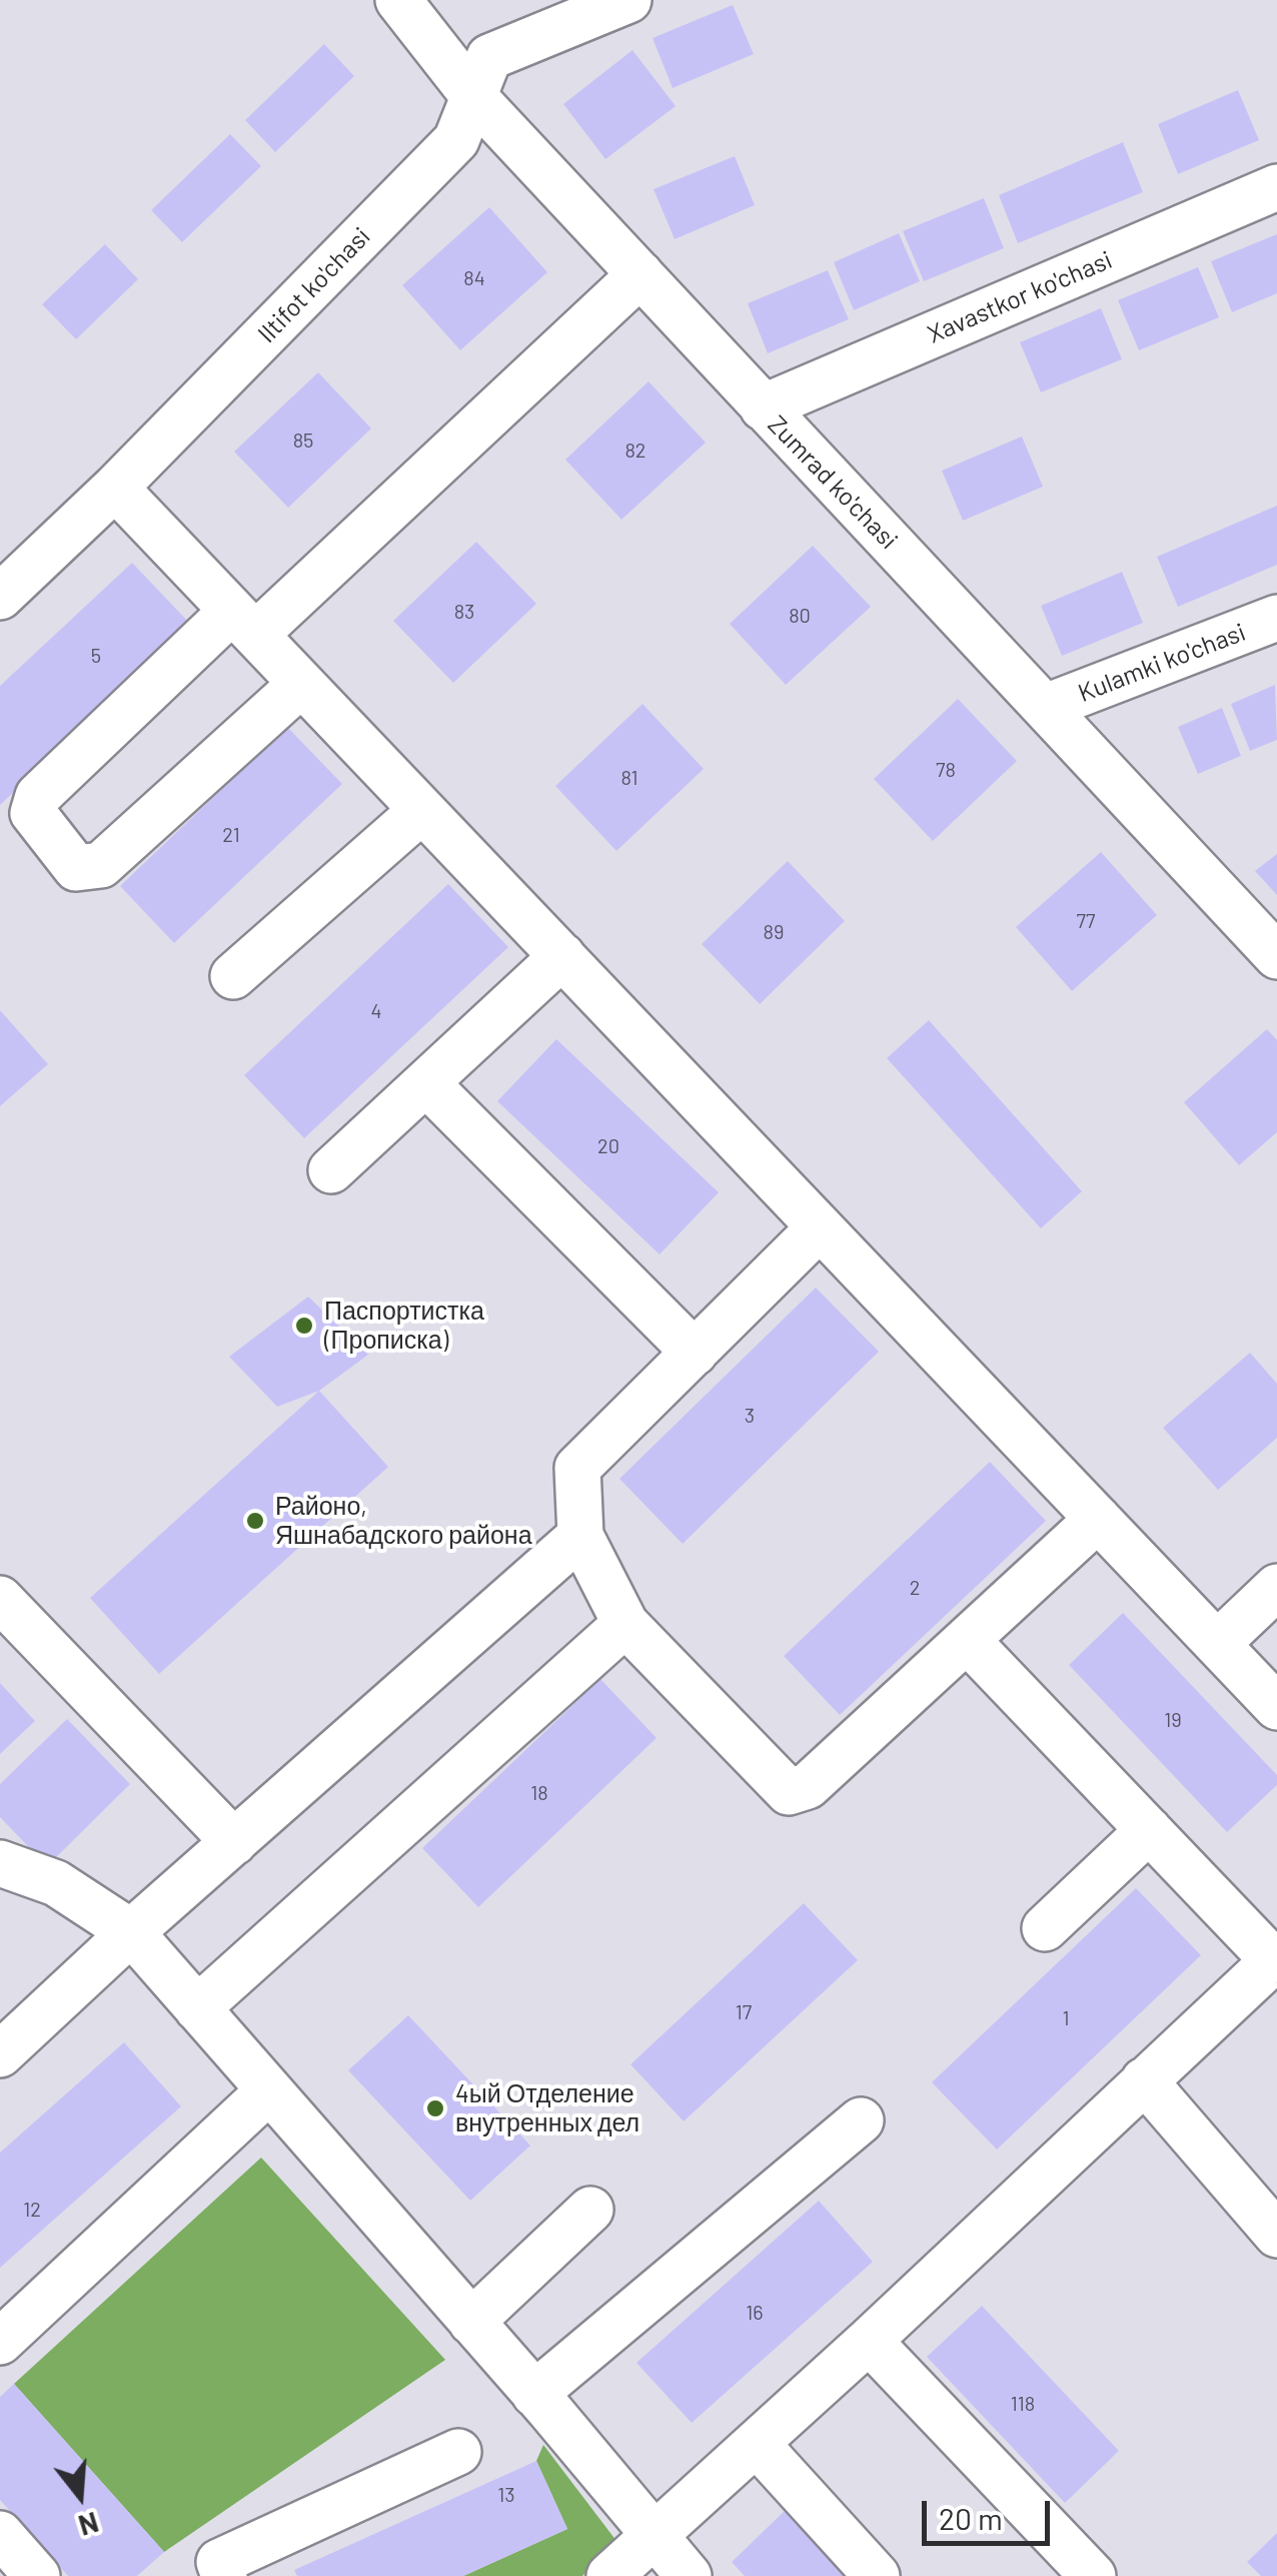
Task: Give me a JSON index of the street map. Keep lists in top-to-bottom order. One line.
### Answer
{"streets":{"street":["Iltifot ko'chasi","Xavastkor ko'chasi","Zumrad ko'chasi","Kulamki ko'chasi"]},"crossings":[["Iltifot ko'chasi","Zumrad ko'chasi"],["Xavastkor ko'chasi","Zumrad ko'chasi"],["Zumrad ko'chasi","Kulamki ko'chasi"]],"places":["Паспортистка (Прописка)","Районо, Яшнабадского района","4ый Отделение внутренных дел"],"house_numbers":["84","85","82","83","80","5","78","81","21","77","89","4","20","3","2","19","18","17","1","12","16","118","13"],"scale_bar":"20 m","north":"bottom"}
